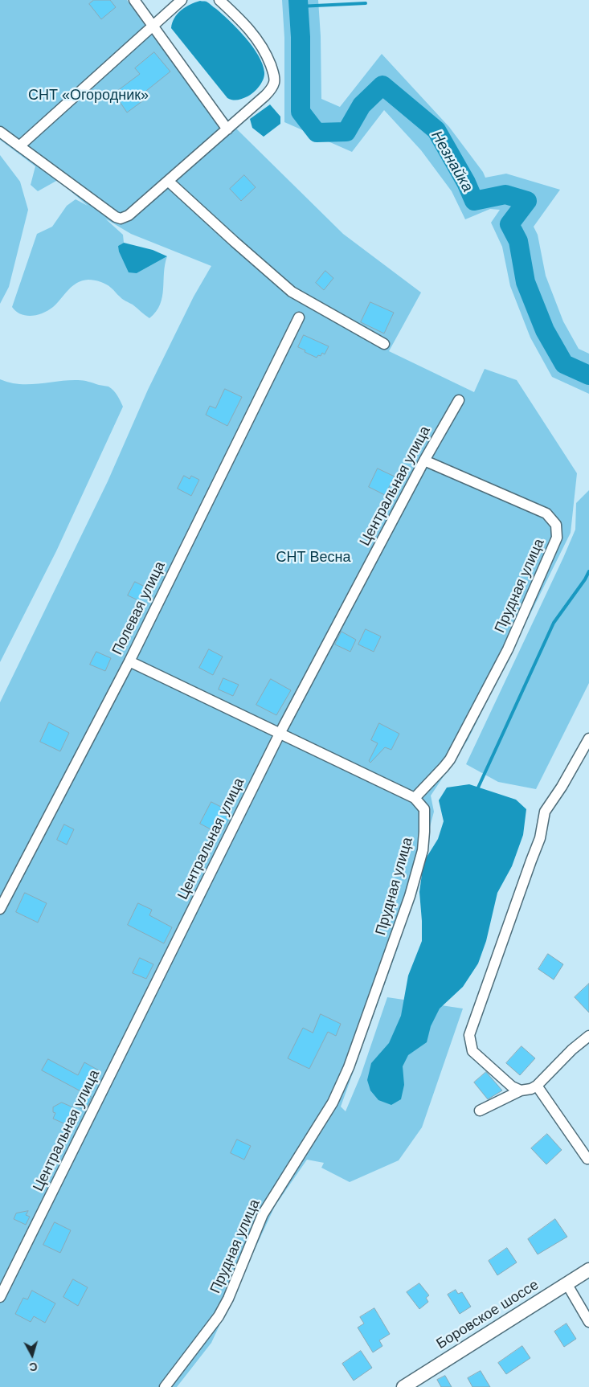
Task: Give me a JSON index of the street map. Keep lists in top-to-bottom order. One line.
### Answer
{"streets":{"main road":["Боровское шоссе"],"street":["Центральная улица","Прудная улица","Полевая улица"]},"crossings":[["Центральная улица","Прудная улица"]],"water":["Незнайка"],"parks":["СНТ «Огородник»","СНТ Весна"],"north":"bottom"}
